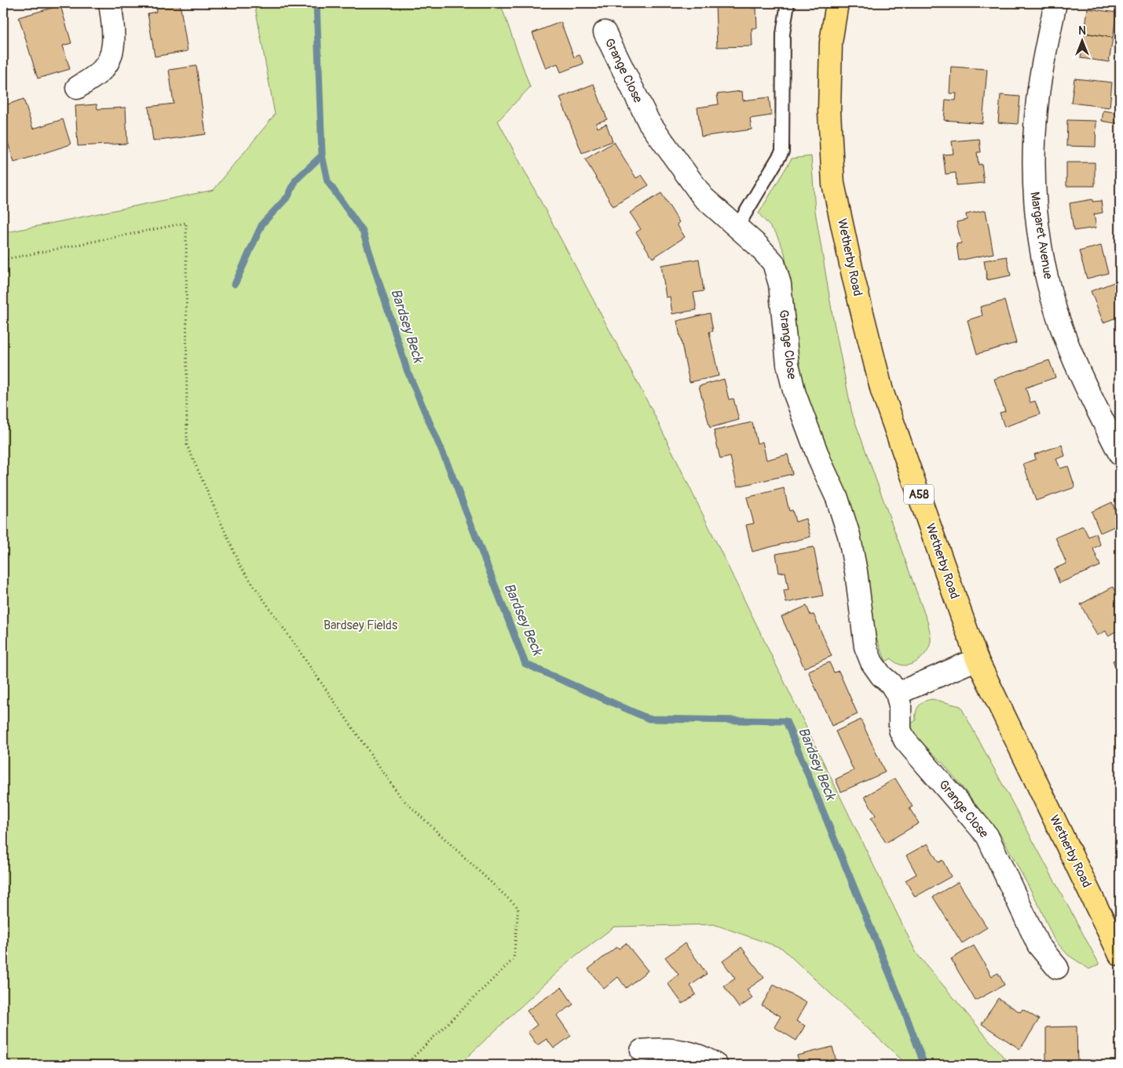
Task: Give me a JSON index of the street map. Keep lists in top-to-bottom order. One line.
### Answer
{"streets":{"main road":["Wetherby Road","A58"],"street":["Grange Close","Margaret Avenue"]},"water":["Bardsey Beck"],"parks":["Bardsey Fields"],"north":"top"}
